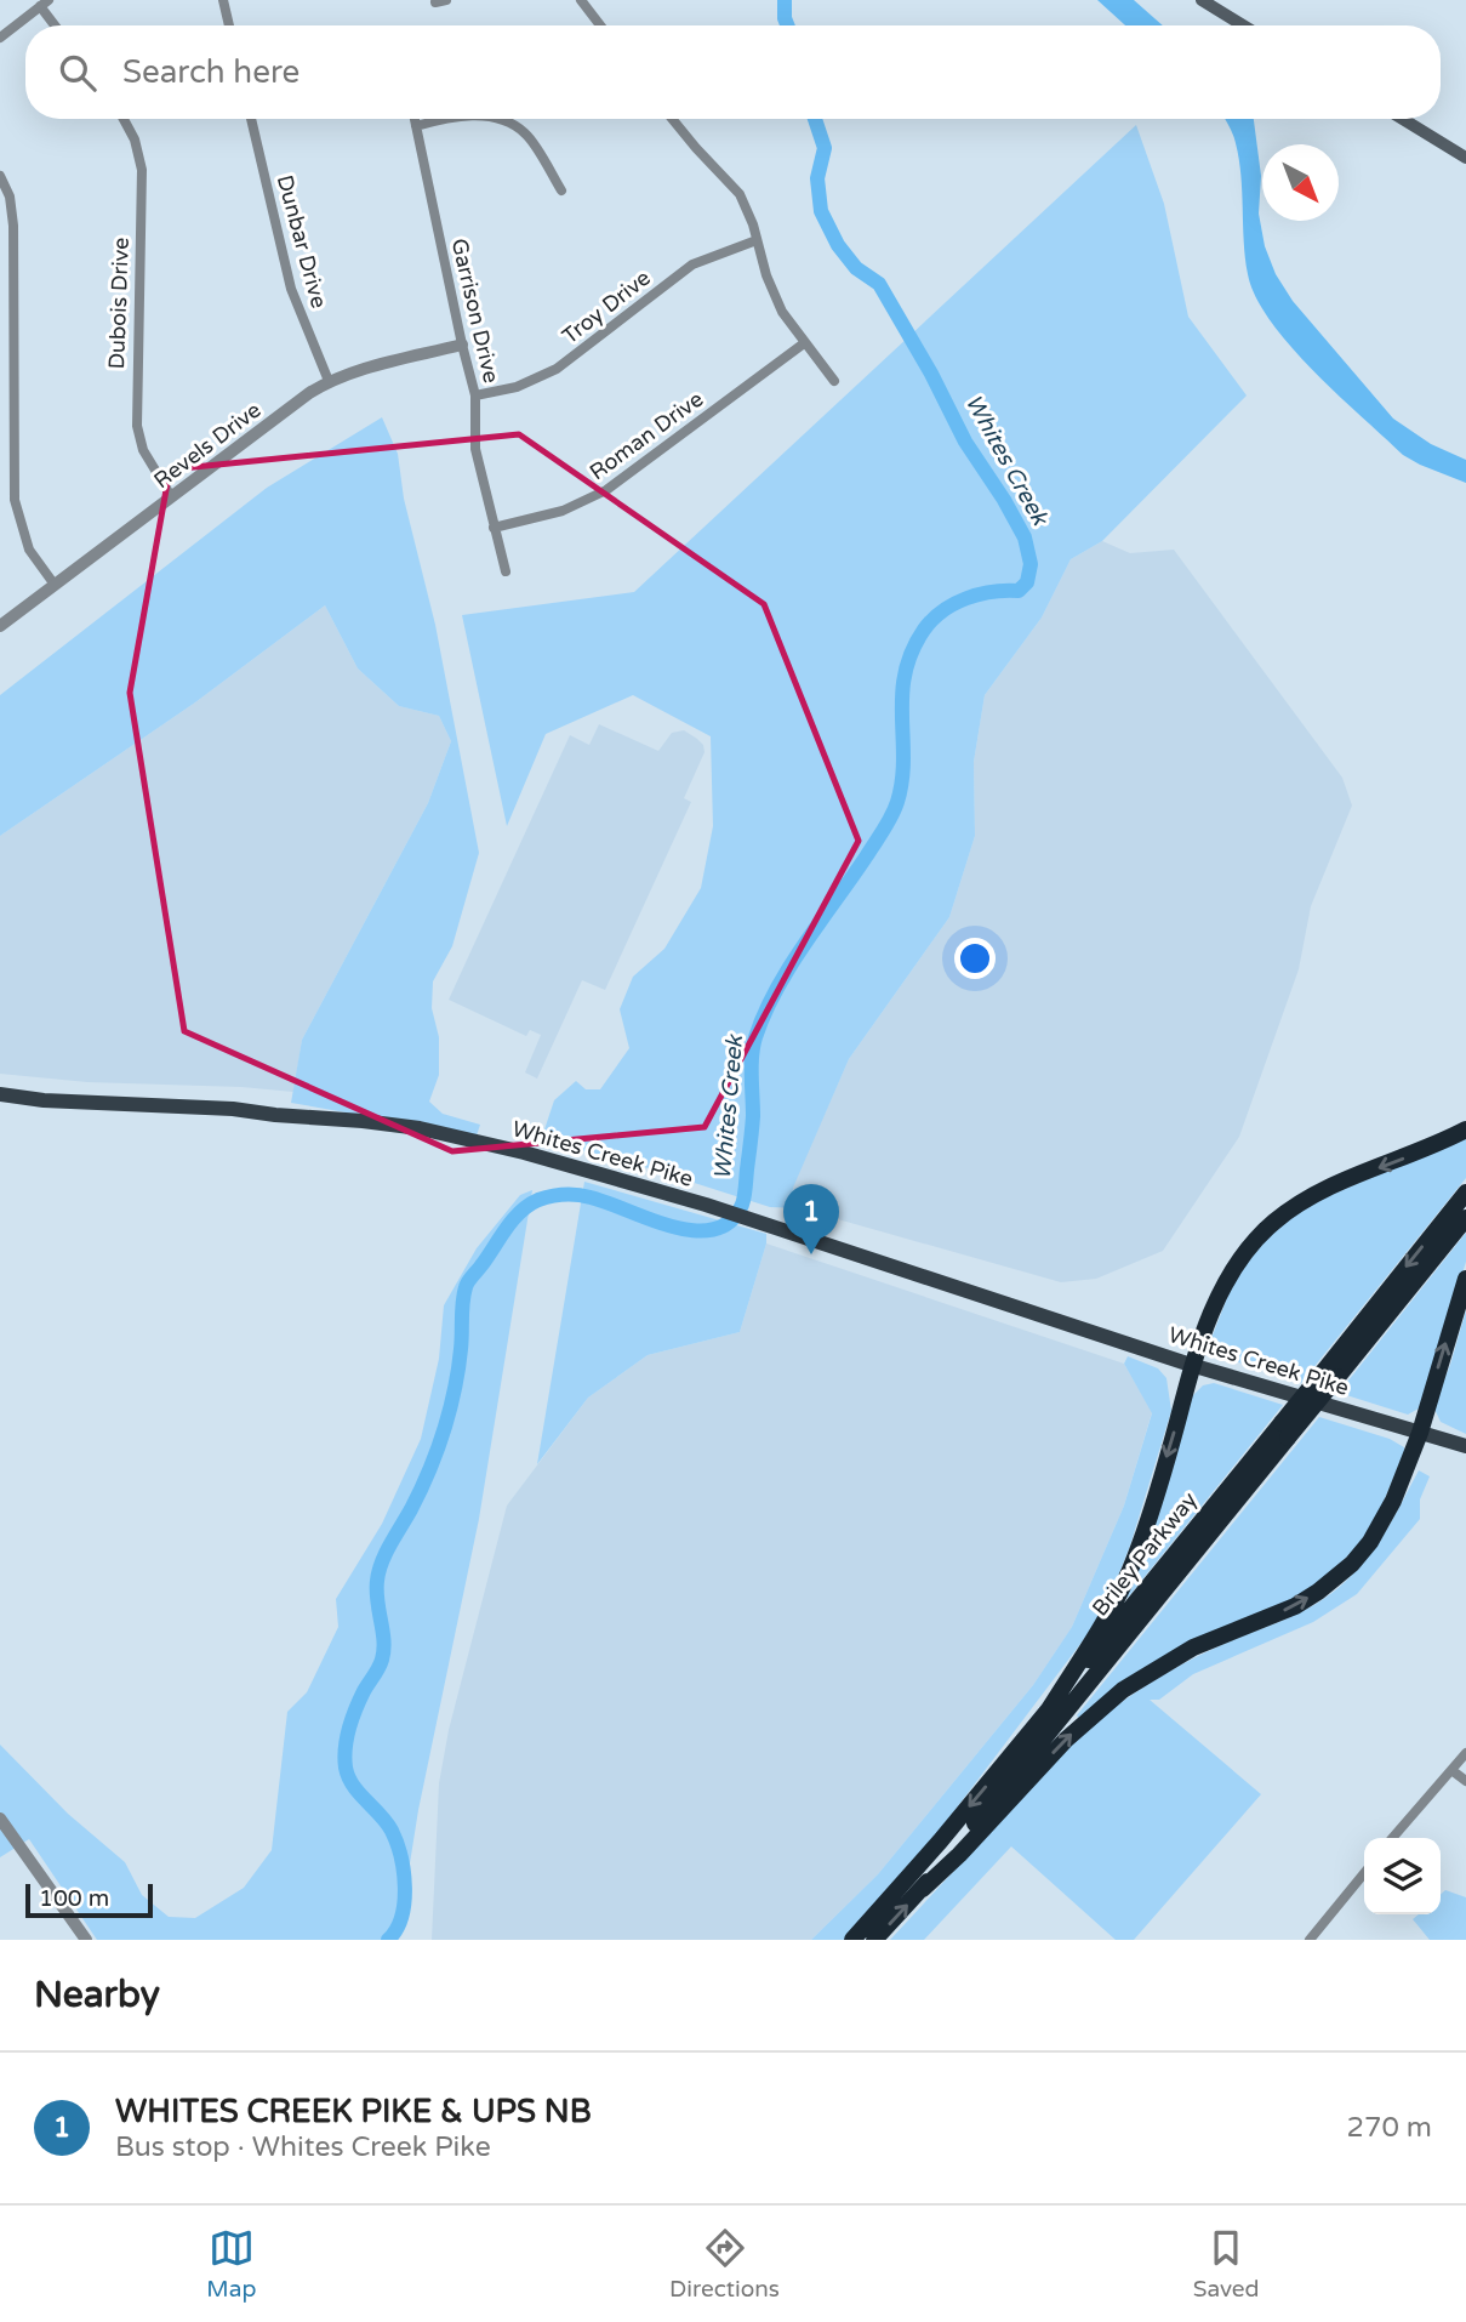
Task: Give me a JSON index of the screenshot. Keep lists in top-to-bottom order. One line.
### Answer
{"streets":{"highway":["Briley Parkway"],"main road":["Whites Creek Pike"],"street":["Dunbar Drive","Dubois Drive","Troy Drive","Garrison Drive","Roman Drive","Revels Drive"]},"crossings":[["Dunbar Drive","Revels Drive"],["Dubois Drive","Revels Drive"],["Troy Drive","Garrison Drive"],["Garrison Drive","Roman Drive"],["Garrison Drive","Revels Drive"]],"water":["Whites Creek"],"scale_bar":"100 m","north":"bottom right","page":{"search":"Search here","pins":"1","scale":"100 m","heading":"Nearby","list":[{"mark":"1","name":"WHITES CREEK PIKE & UPS NB","note":"Bus stop · Whites Creek Pike","value":"270 m"}],"nav":["Map","Directions","Saved"]}}
